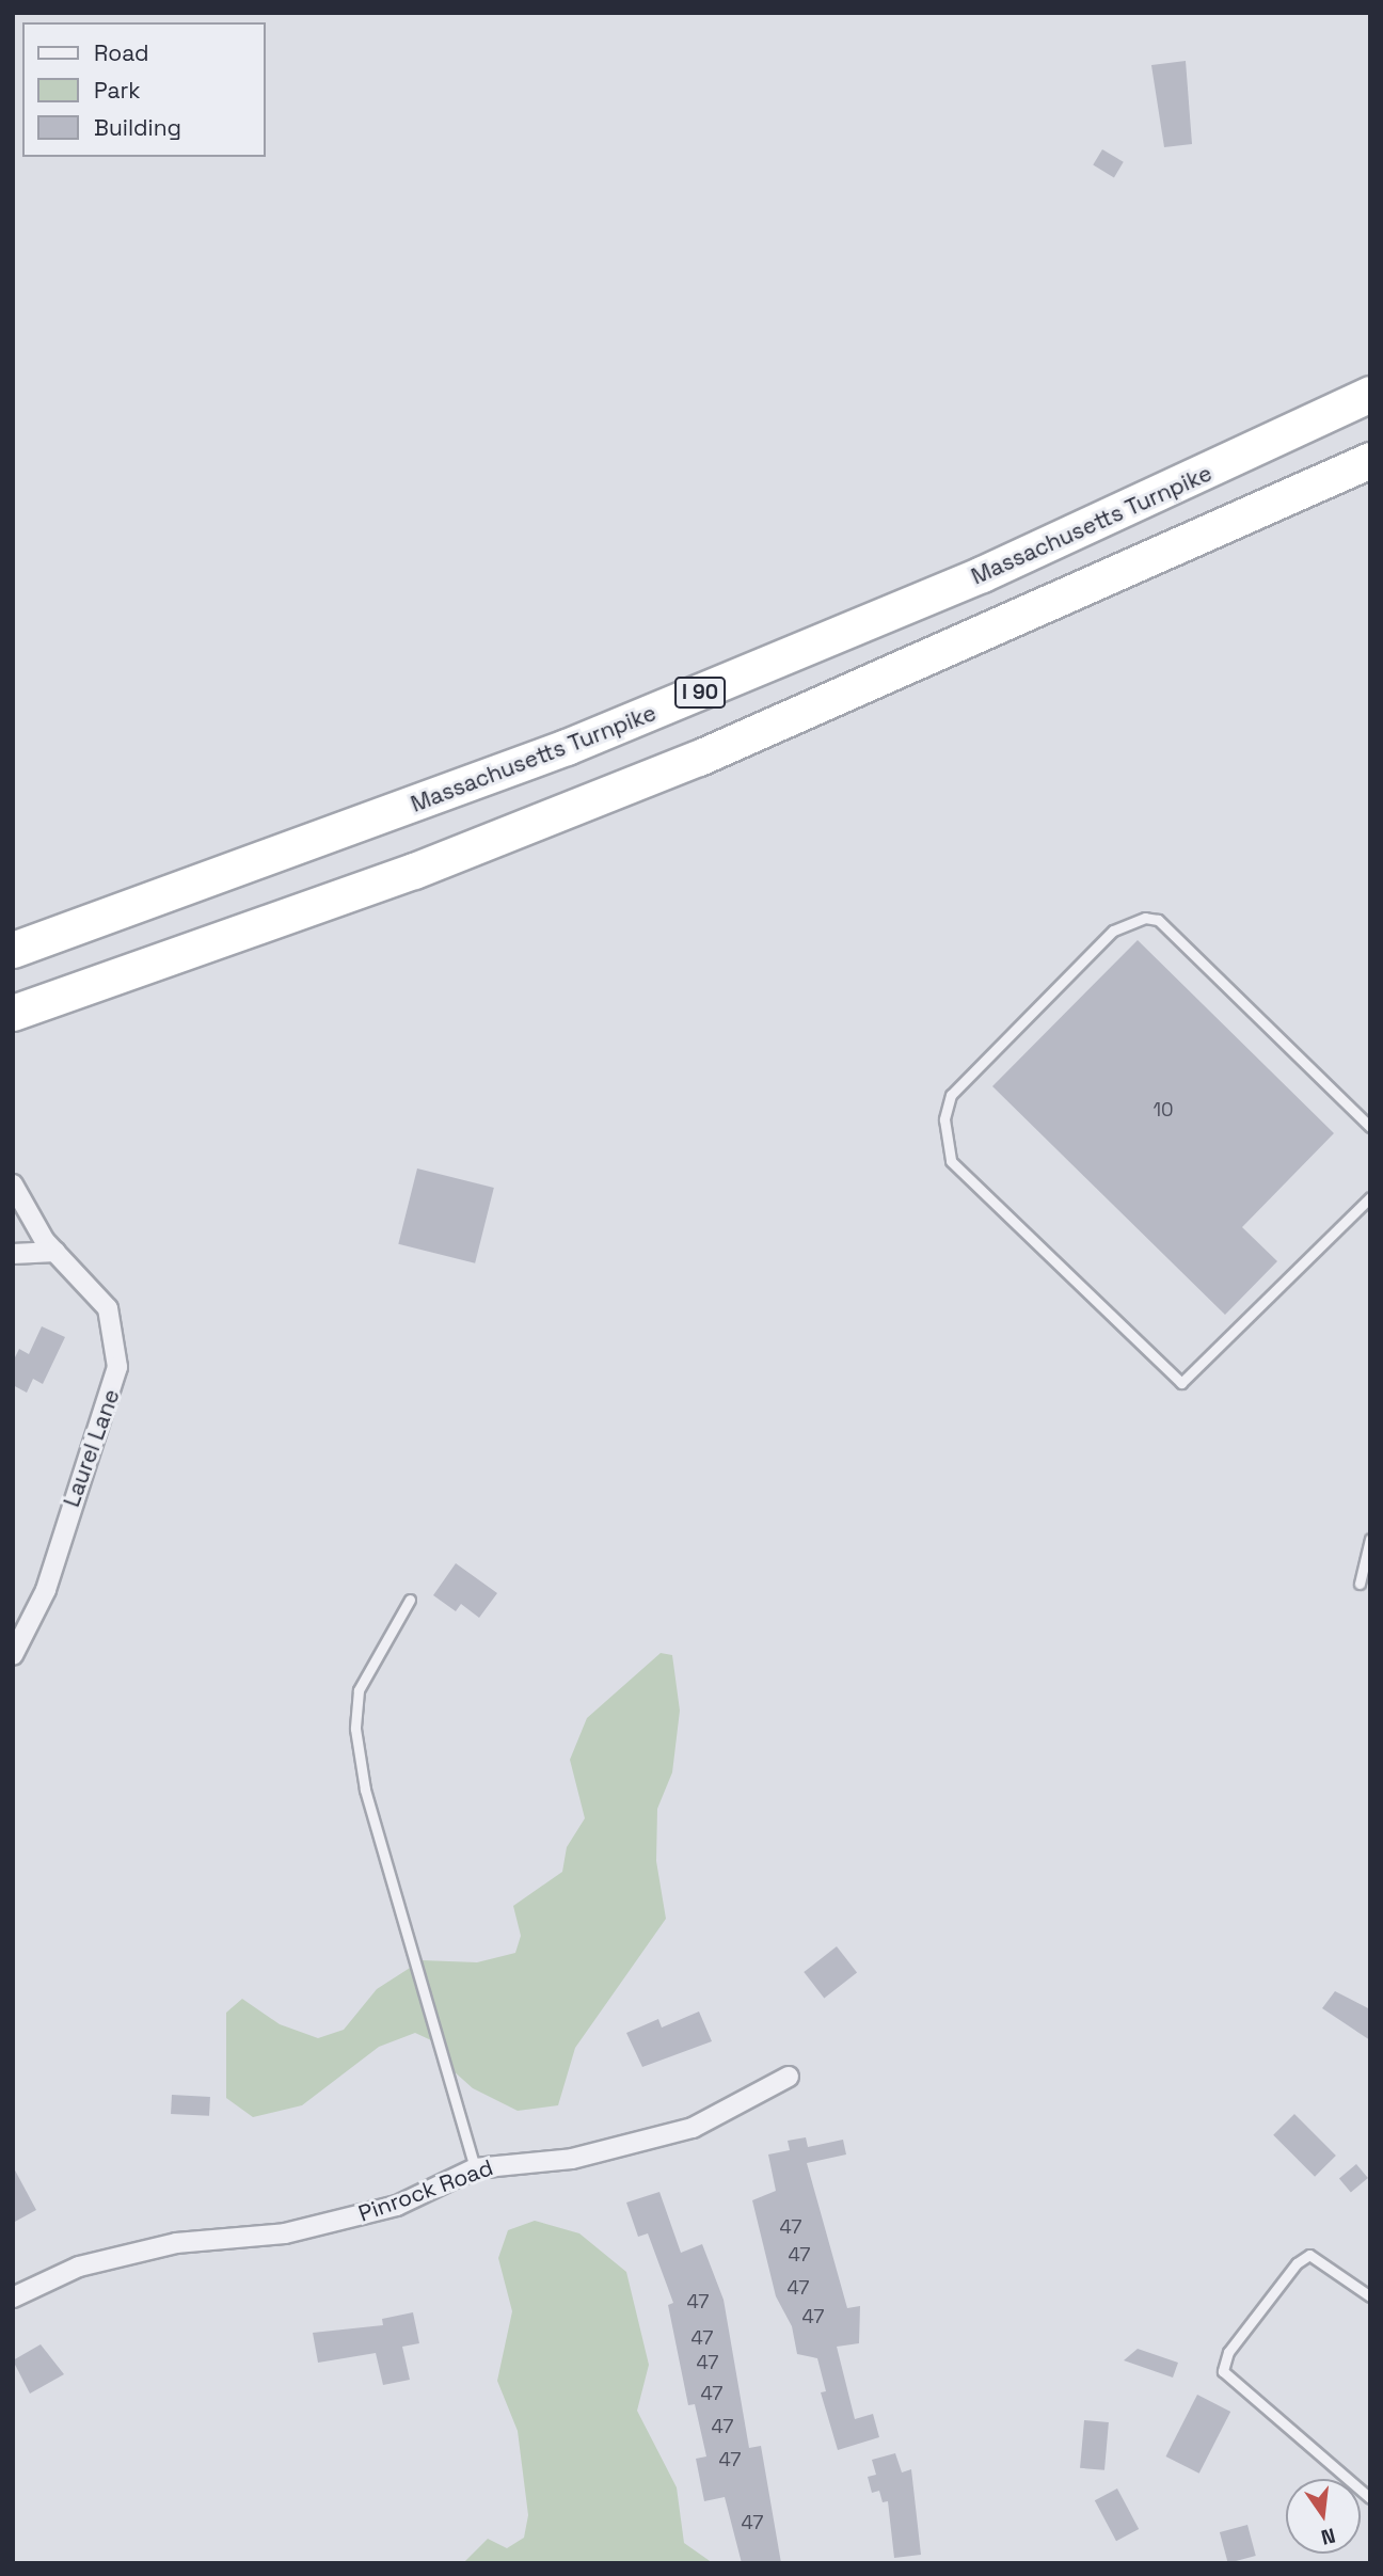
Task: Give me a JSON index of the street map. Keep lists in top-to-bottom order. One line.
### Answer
{"streets":{"highway":["Massachusetts Turnpike","I 90"],"street":["Laurel Lane","Pinrock Road"]},"house_numbers":["10","47","47","47","47","47","47","47","47","47","47","47"],"legend":["Road","Park","Building"],"north":"bottom"}
